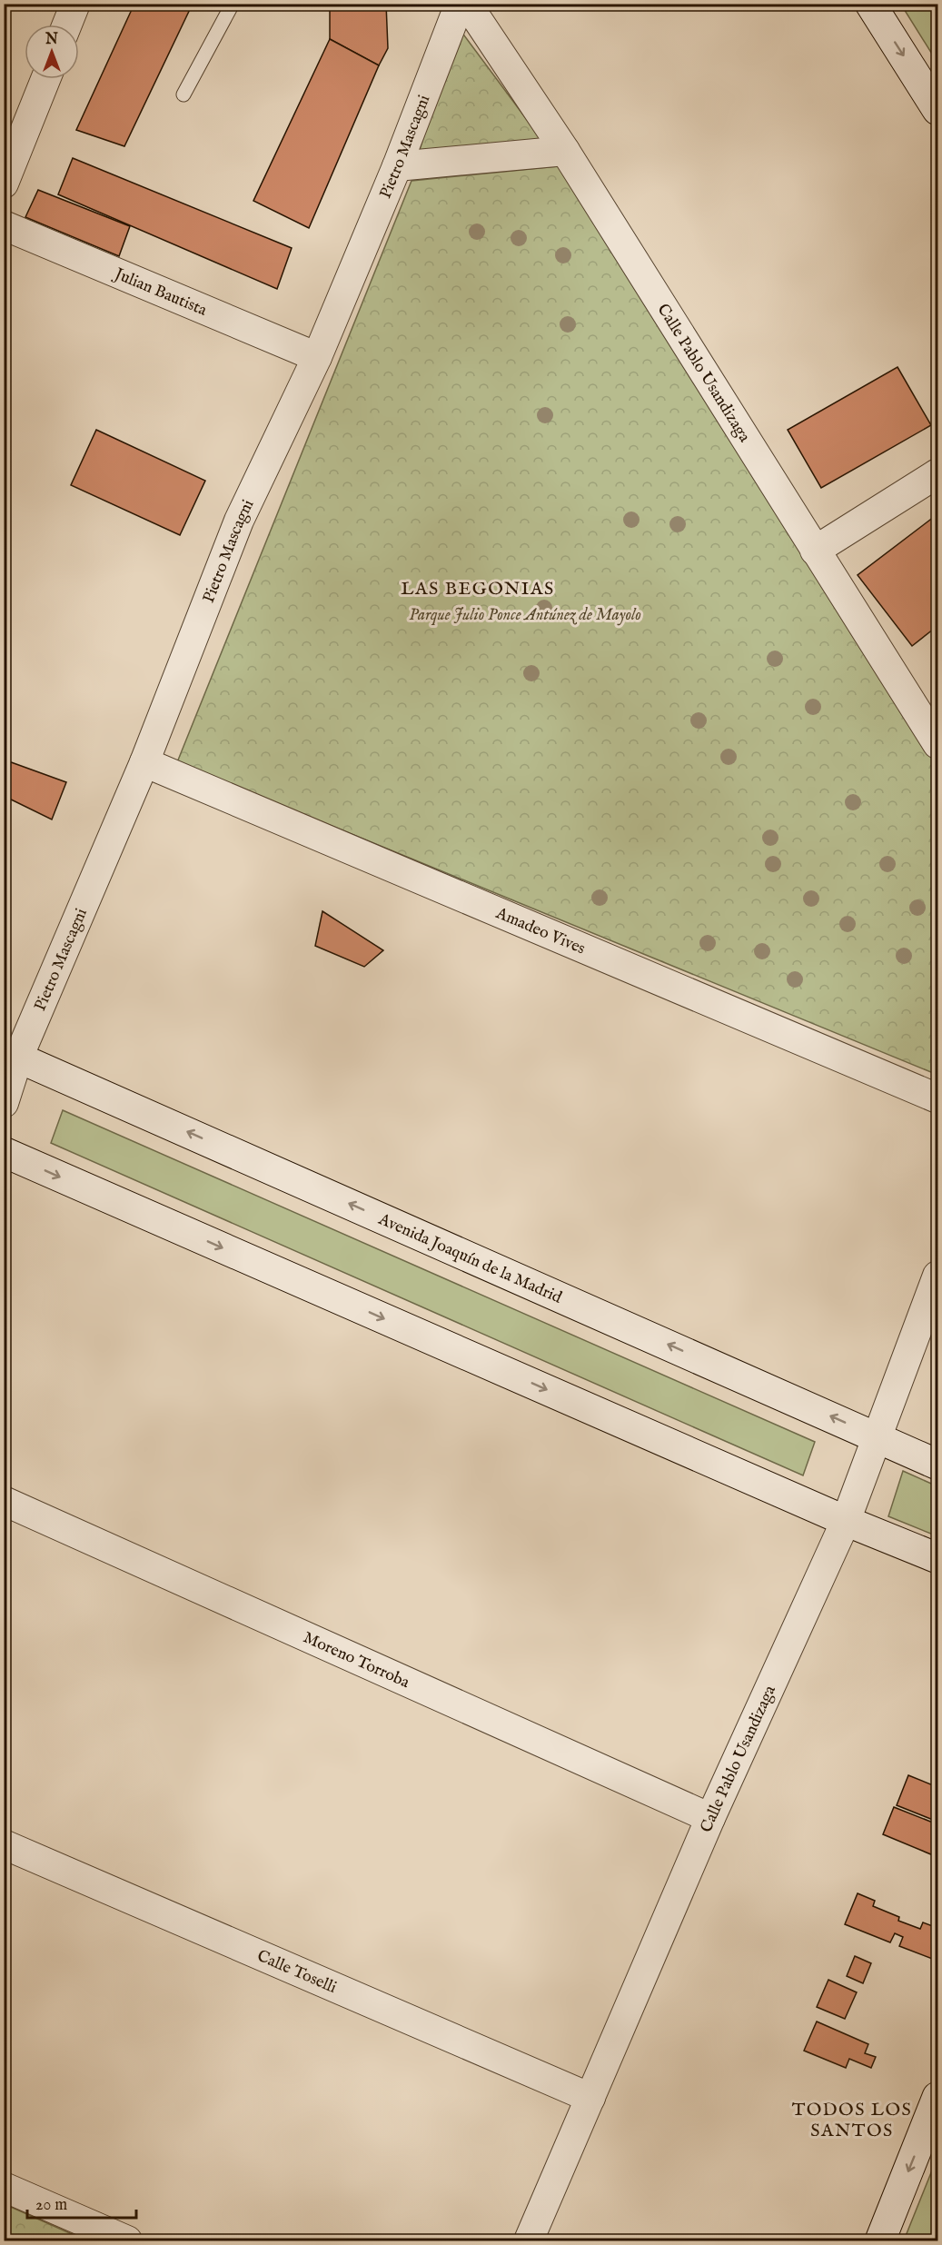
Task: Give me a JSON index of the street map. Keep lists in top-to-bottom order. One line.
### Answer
{"streets":{"street":["Pietro Mascagni","Julian Bautista","Calle Pablo Usandizaga","Amadeo Vives","Avenida Joaquín de la Madrid","Moreno Torroba","Calle Toselli"]},"crossings":[["Pietro Mascagni","Julian Bautista"],["Pietro Mascagni","Amadeo Vives"],["Pietro Mascagni","Avenida Joaquín de la Madrid"],["Calle Pablo Usandizaga","Avenida Joaquín de la Madrid"],["Calle Pablo Usandizaga","Moreno Torroba"],["Calle Pablo Usandizaga","Calle Toselli"]],"districts":["LAS BEGONIAS","TODOS LOS SANTOS"],"parks":["Parque Julio Ponce Antúnez de Mayolo"],"scale_bar":"20 m","north":"top"}
